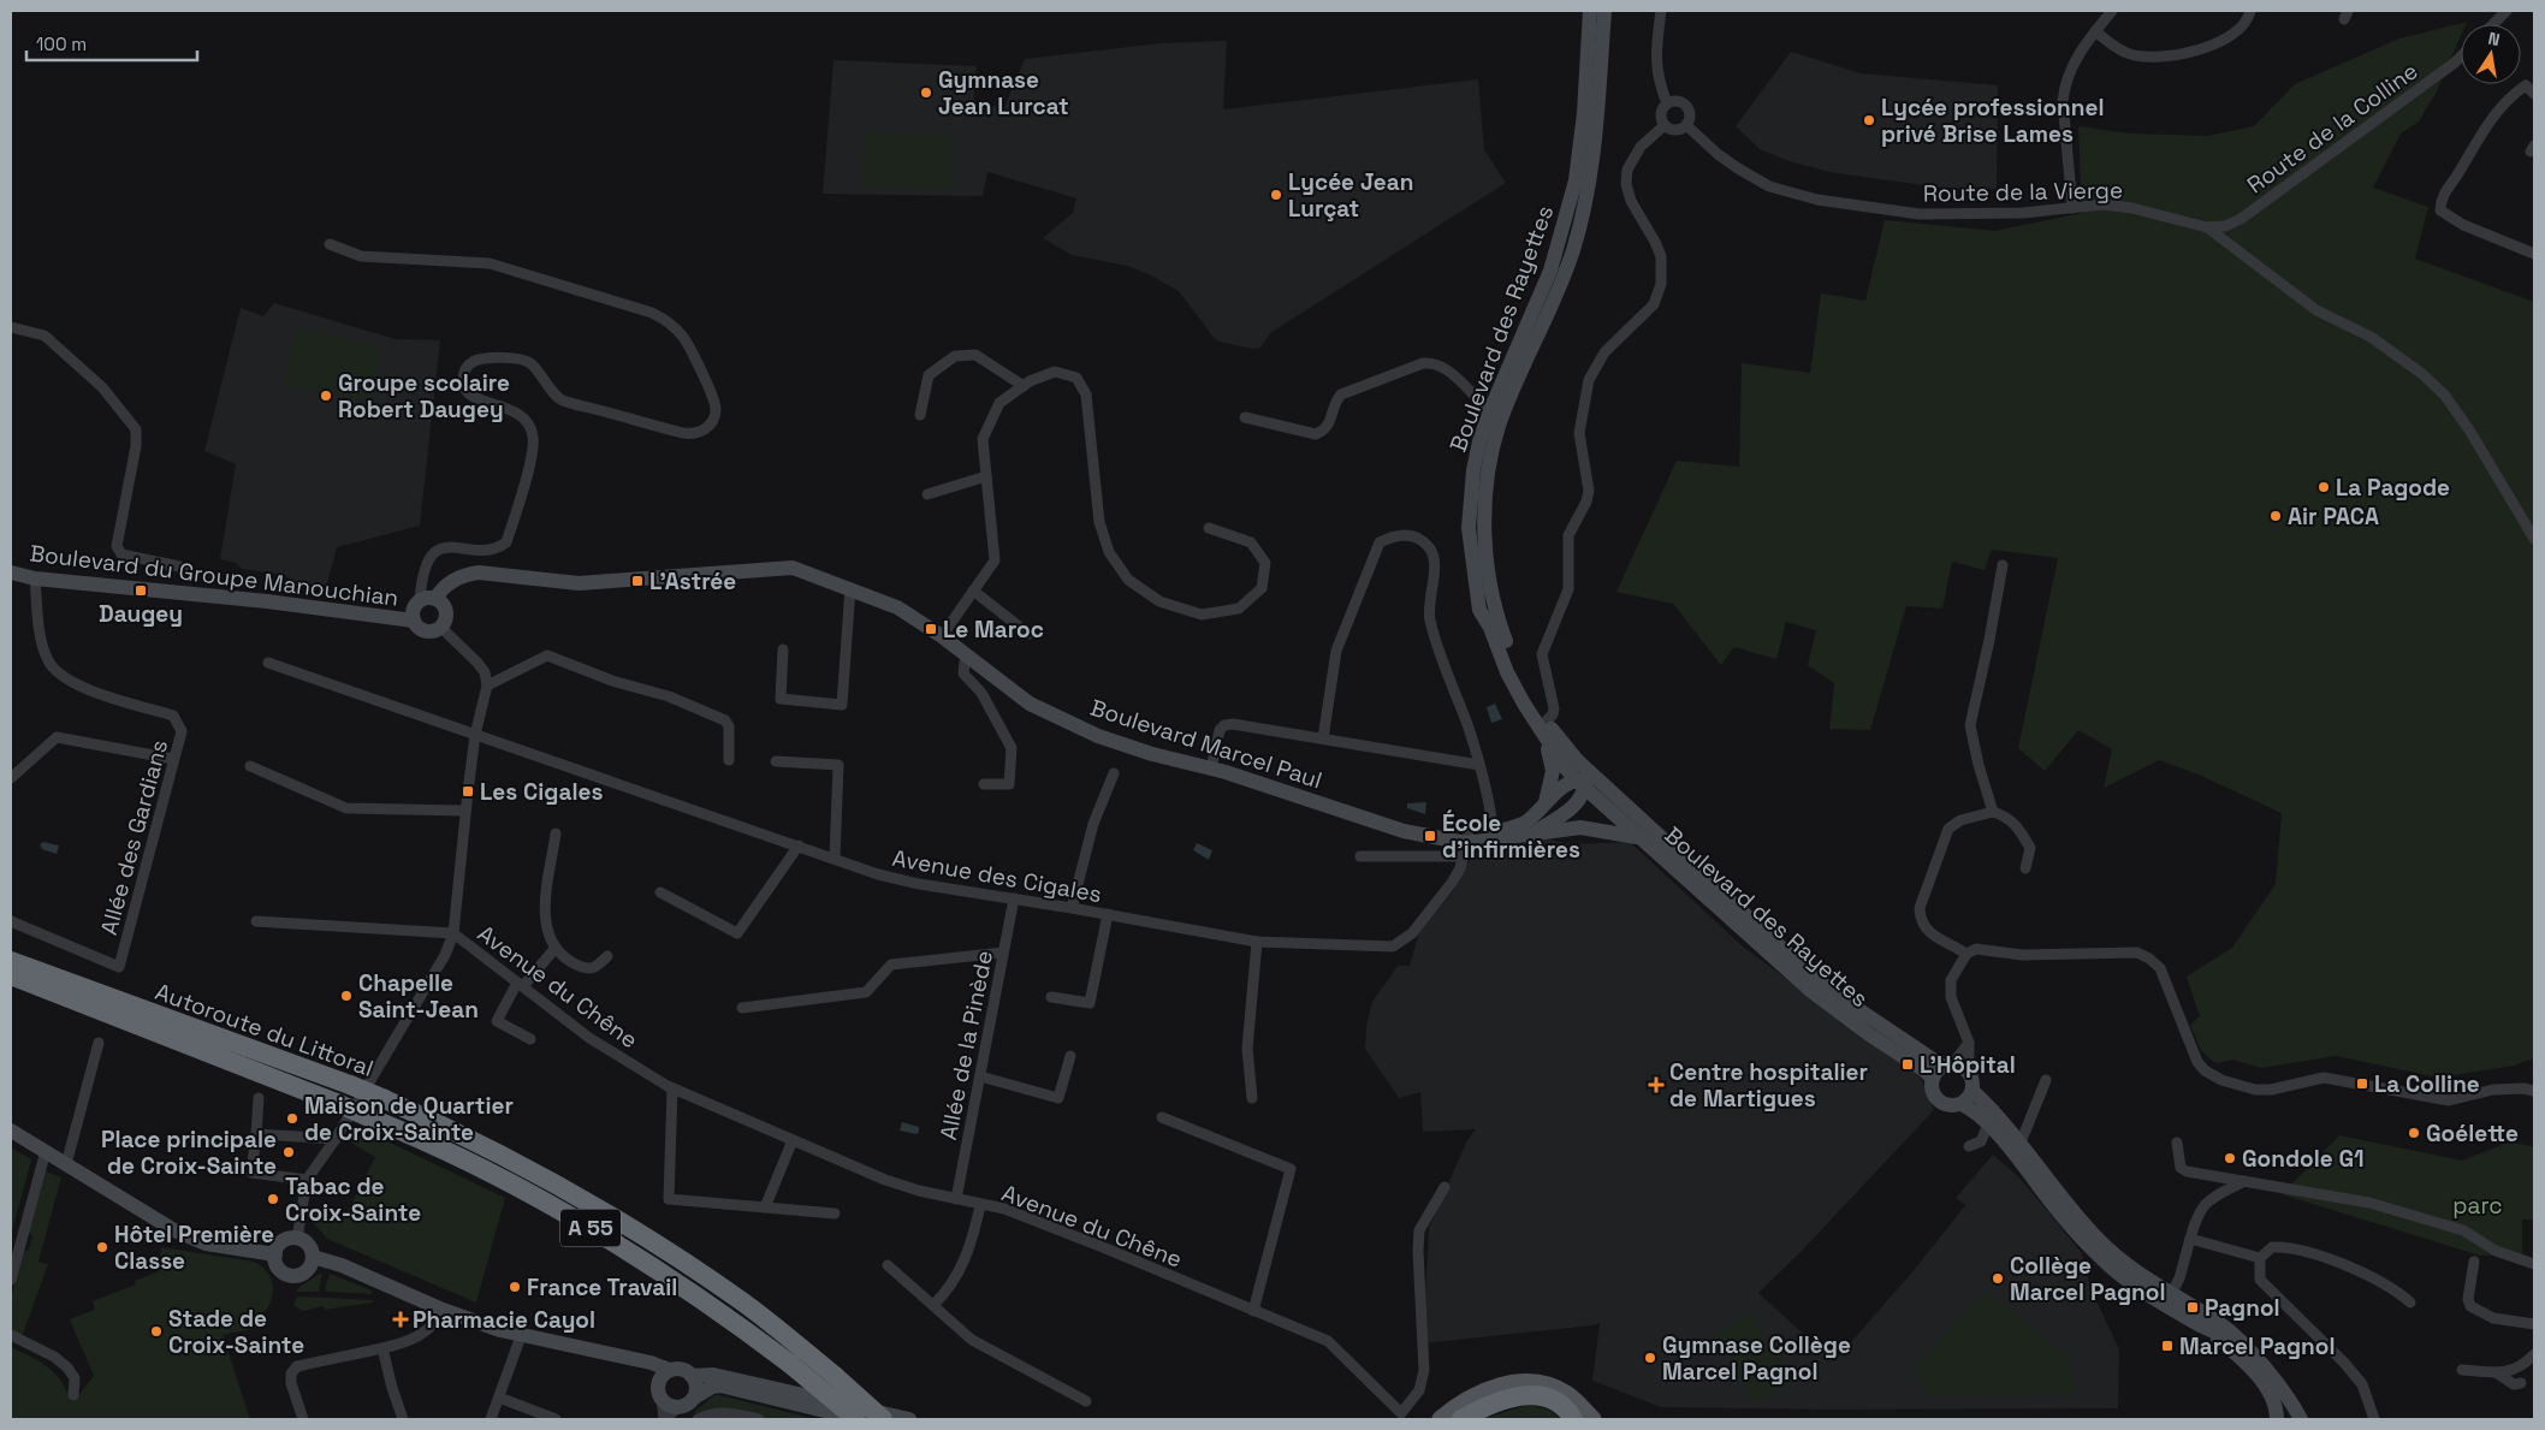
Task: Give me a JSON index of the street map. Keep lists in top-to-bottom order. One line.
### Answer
{"streets":{"highway":["Autoroute du Littoral","A 55"],"main road":["Boulevard des Rayettes","Boulevard du Groupe Manouchian","Boulevard Marcel Paul"],"street":["Route de la Colline","Route de la Vierge","Allée des Gardians","Avenue des Cigales","Avenue du Chêne","Allée de la Pinède"]},"crossings":[["Route de la Colline","Route de la Vierge"],["Boulevard des Rayettes","Boulevard Marcel Paul"],["Boulevard du Groupe Manouchian","Boulevard Marcel Paul"],["Boulevard du Groupe Manouchian","Allée des Gardians"],["Boulevard Marcel Paul","Avenue des Cigales"],["Avenue des Cigales","Allée de la Pinède"],["Avenue du Chêne","Allée de la Pinède"]],"parks":["parc"],"places":{"other":["Gymnase Jean Lurcat","Lycée professionnel privé Brise Lames","Lycée Jean Lurçat","Groupe scolaire Robert Daugey","La Pagode","Air PACA","Chapelle Saint-Jean","Maison de Quartier de Croix-Sainte","Goélette","Place principale de Croix-Sainte","Gondole G1","Tabac de Croix-Sainte","Hôtel Première Classe","Collège Marcel Pagnol","France Travail","Stade de Croix-Sainte","Gymnase Collège Marcel Pagnol"],"transit":["L’Astrée","Daugey","Le Maroc","Les Cigales","École d’infirmières","L’Hôpital","La Colline","Pagnol","Marcel Pagnol"],"health":["Centre hospitalier de Martigues","Pharmacie Cayol"]},"scale_bar":"100 m","north":"top"}
